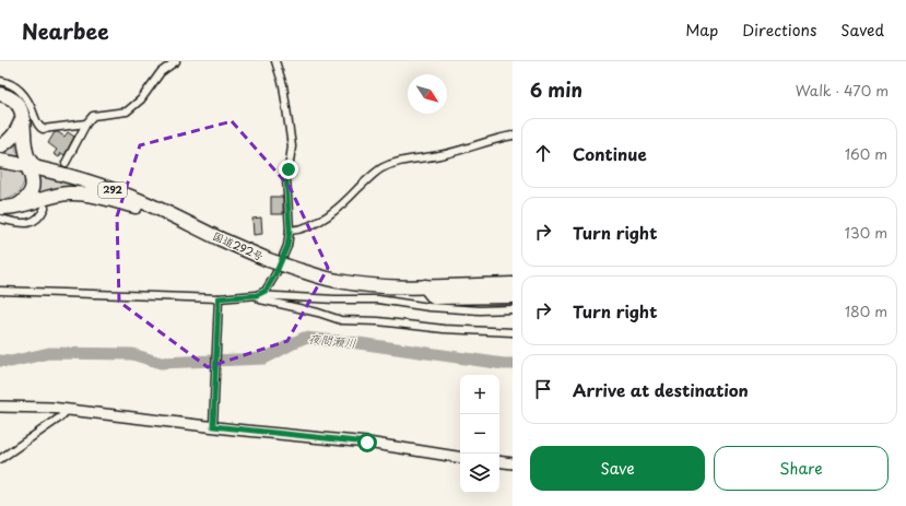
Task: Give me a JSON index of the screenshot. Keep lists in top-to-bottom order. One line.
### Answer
{"streets":{"highway":["292","国道292号"]},"water":["夜間瀬川"],"north":"bottom right","page":{"header":"Nearbee","nav":["Map","Directions","Saved"],"heading":["6 min","Walk · 470 m"],"list":[["Continue","160 m"],["Turn right","130 m"],["Turn right","180 m"],"Arrive at destination"],"map_buttons":["+","−"],"buttons":["Save","Share"]}}
